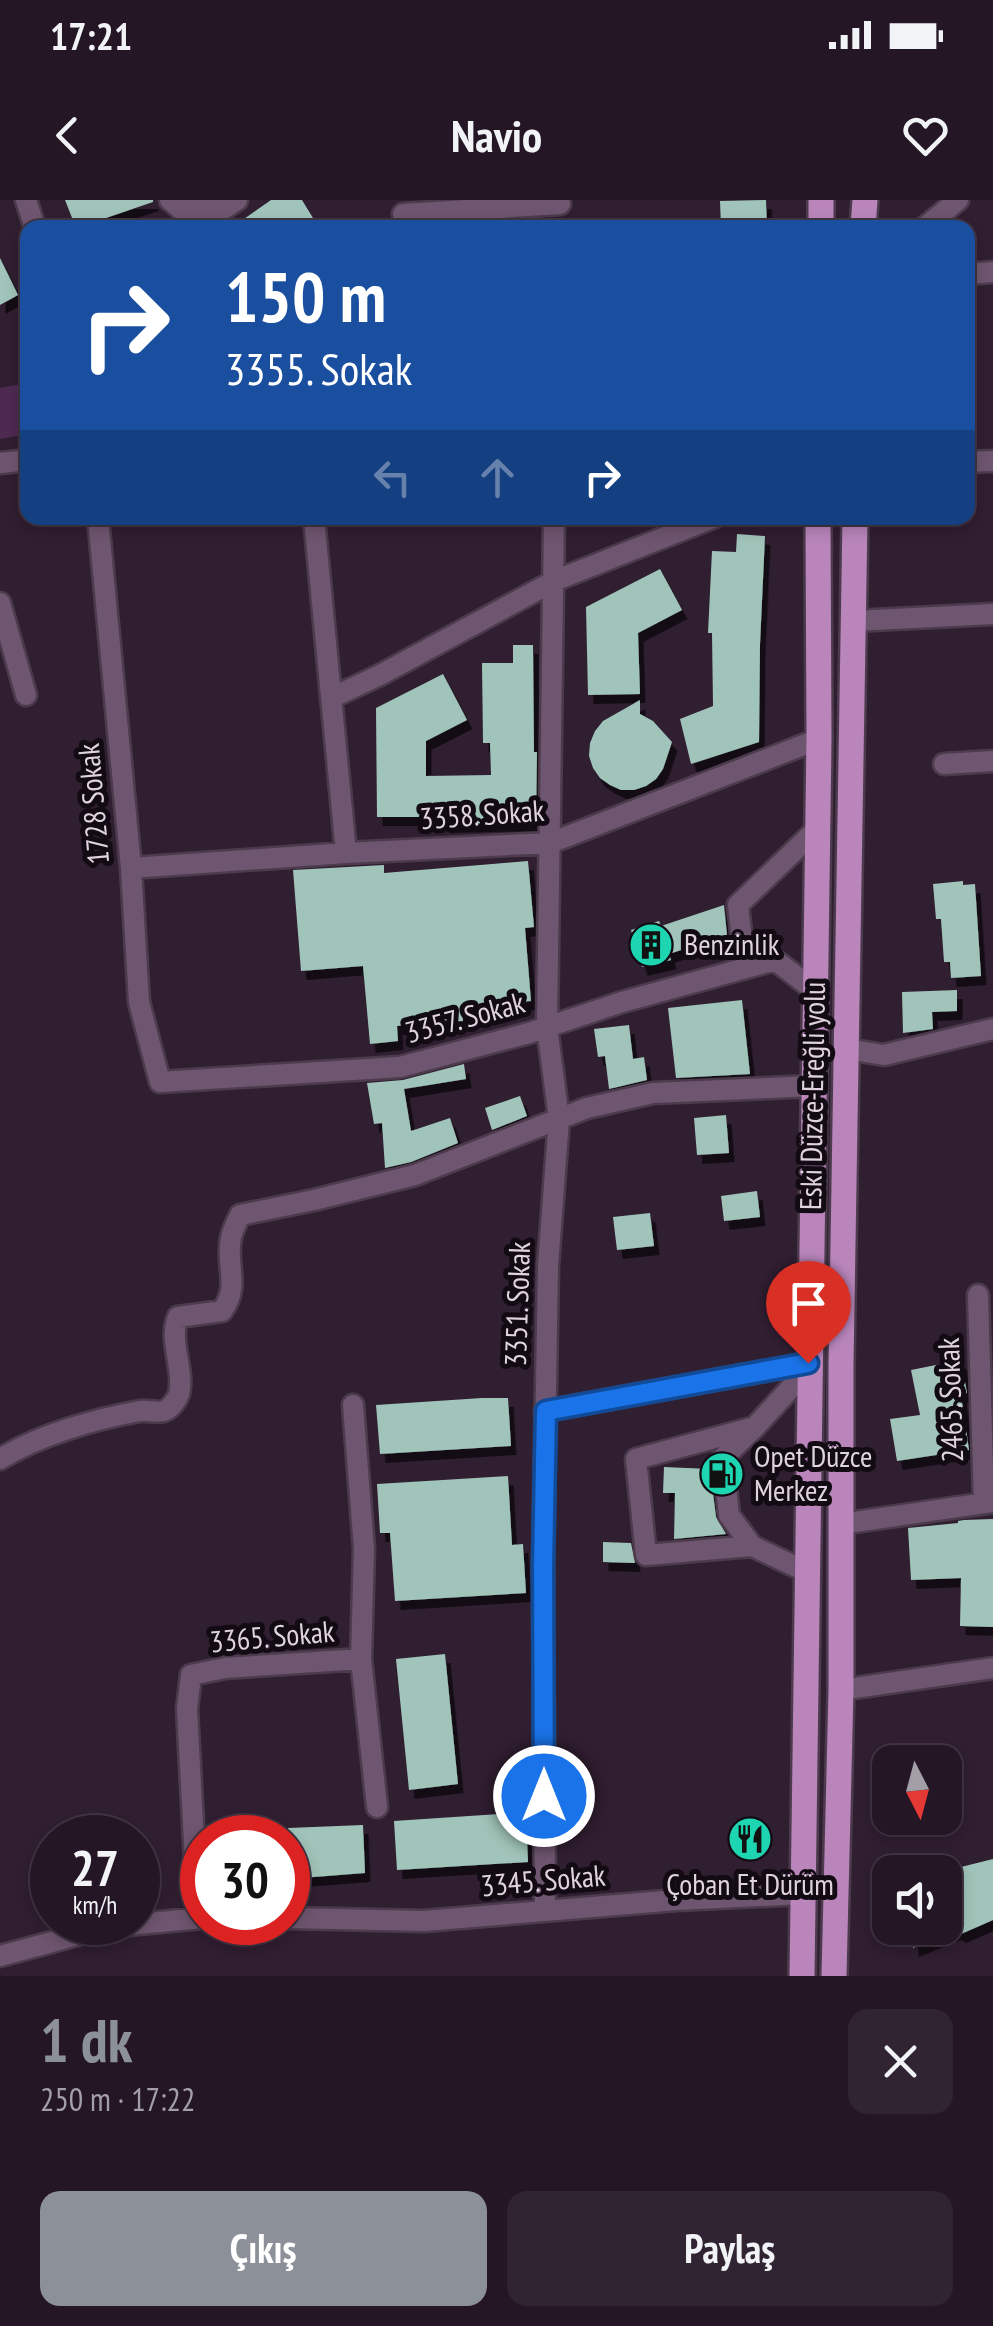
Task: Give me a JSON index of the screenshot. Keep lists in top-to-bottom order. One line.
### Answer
{"streets":{"main road":["Eski Düzce-Ereğli yolu"],"street":["1728 Sokak","3358. Sokak","3357. Sokak","3351. Sokak","2465. Sokak","3365. Sokak","3345. Sokak"]},"crossings":[["1728 Sokak","3358. Sokak"],["1728 Sokak","3357. Sokak"],["3358. Sokak","Eski Düzce-Ereğli yolu"],["3358. Sokak","3351. Sokak"],["3357. Sokak","3351. Sokak"],["Eski Düzce-Ereğli yolu","3345. Sokak"],["3351. Sokak","3345. Sokak"]],"places":{"building":["Benzinlik"],"fuel station":["Opet Düzce Merkez"],"restaurant":["Çoban Et Dürüm"]},"north":"bottom","page":{"status":"17:21","header":"Navio","turn":["150 m","3355. Sokak"],"speed":"27 km/h","limit":"30","heading":["1 dk","250 m · 17:22"],"buttons":["Çıkış","Paylaş"]}}
